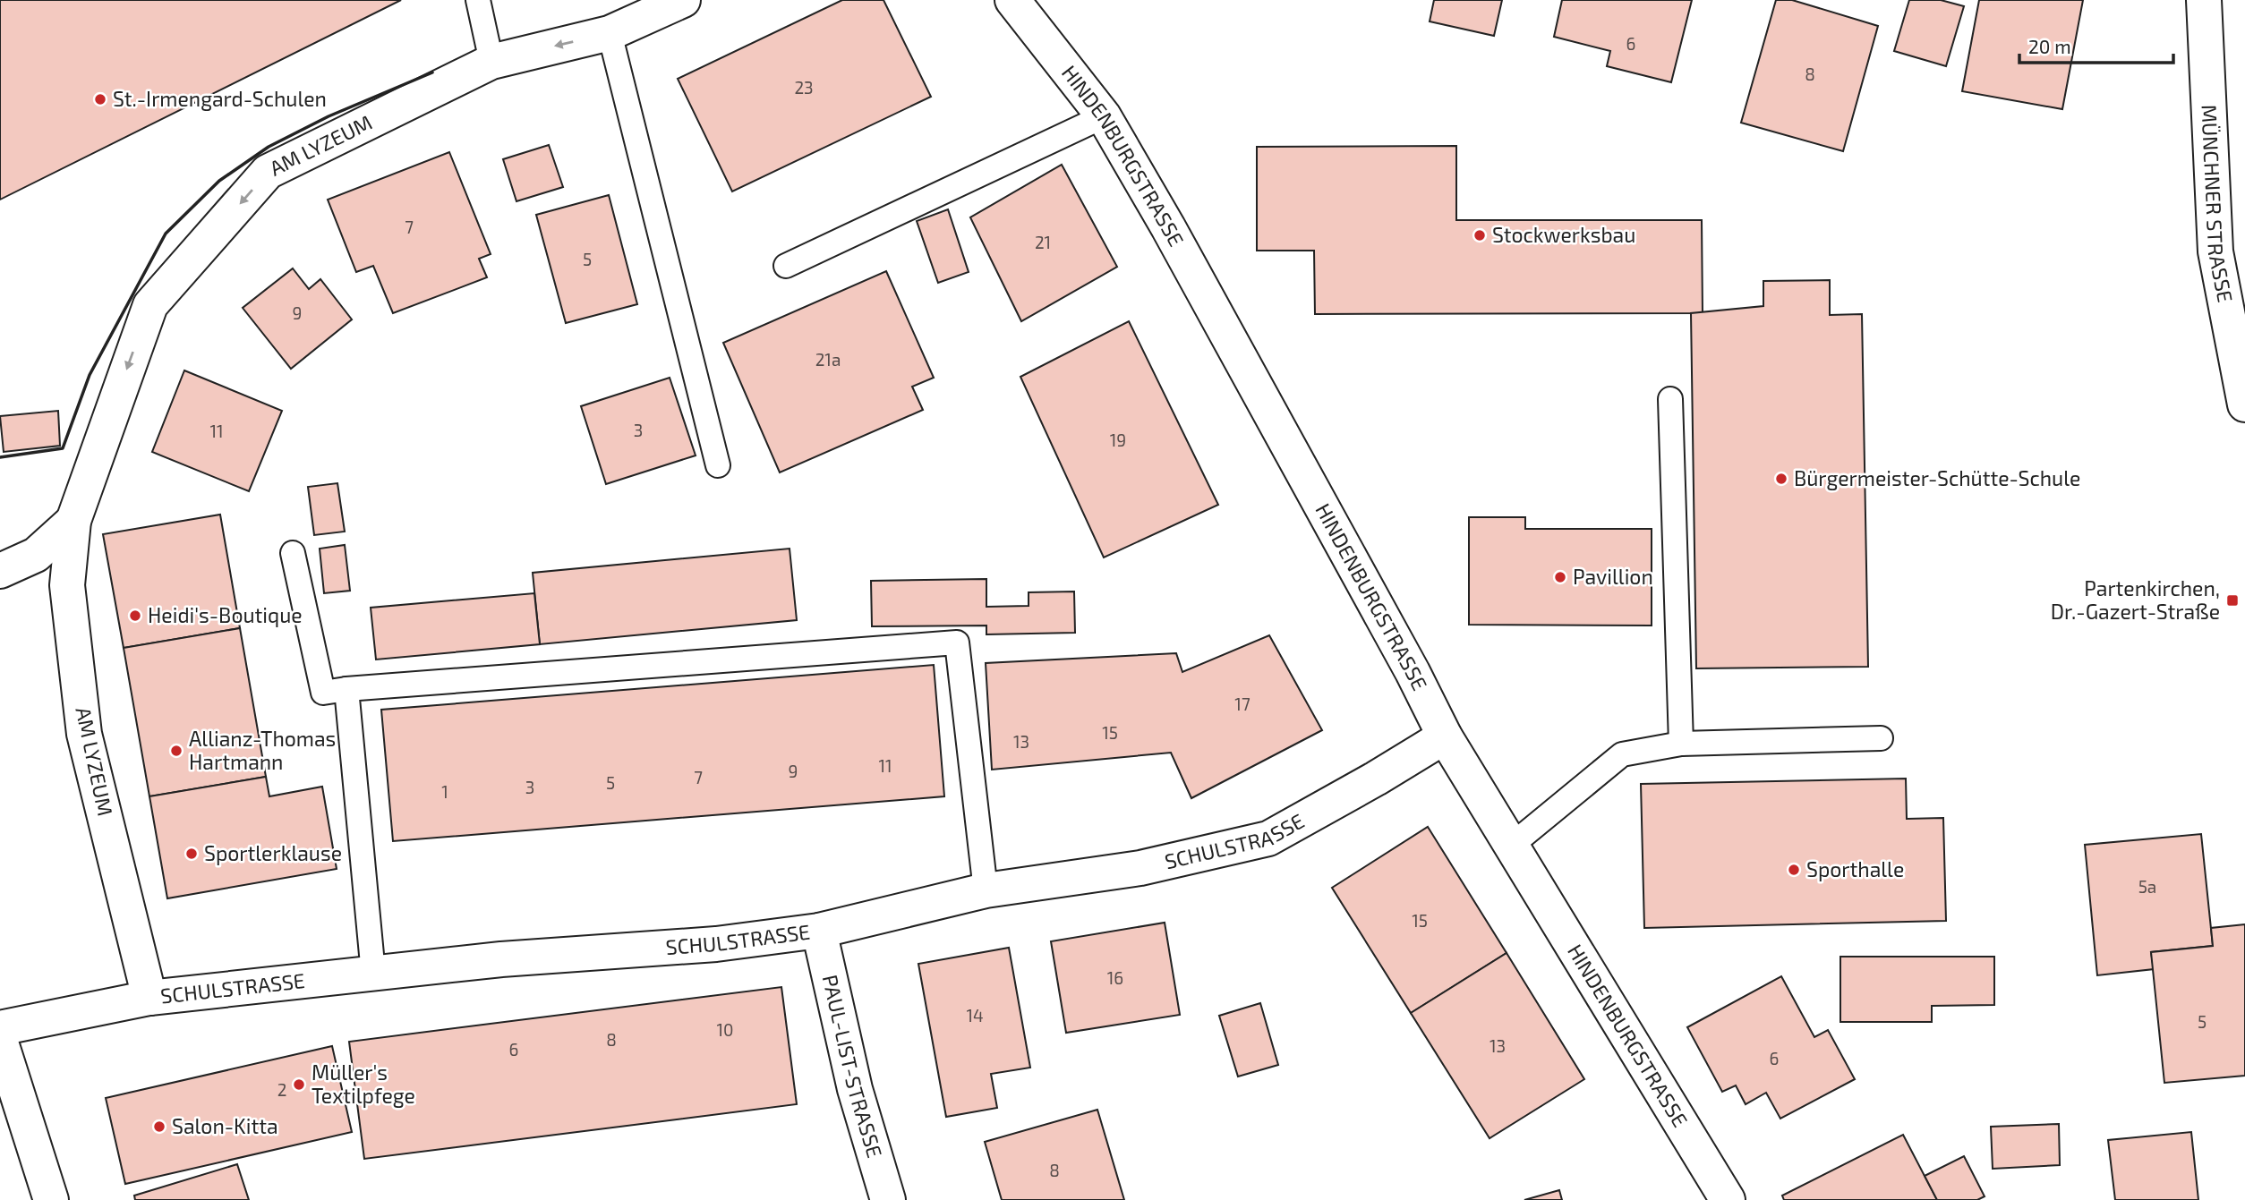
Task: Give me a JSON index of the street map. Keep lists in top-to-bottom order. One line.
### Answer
{"streets":{"street":["AM LYZEUM","HINDENBURGSTRASSE","MÜNCHNER STRASSE","SCHULSTRASSE","PAUL-LIST-STRASSE"]},"crossings":[["AM LYZEUM","SCHULSTRASSE"],["HINDENBURGSTRASSE","SCHULSTRASSE"],["SCHULSTRASSE","PAUL-LIST-STRASSE"]],"one_way":["AM LYZEUM"],"places":{"other":["St.-Irmengard-Schulen","Stockwerksbau","Bürgermeister-Schütte-Schule","Pavillion","Heidi's-Boutique","Allianz-Thomas Hartmann","Sportlerklause","Sporthalle","Müller's Textilpfege","Salon-Kitta"],"transit":["Partenkirchen, Dr.-Gazert-Straße"]},"house_numbers":["6","8","23","7","21","5","9","21a","3","11","19","17","15","13","11","9","7","5","3","1","5a","15","16","14","5","10","8","13","6","6","2","8"],"scale_bar":"20 m"}
